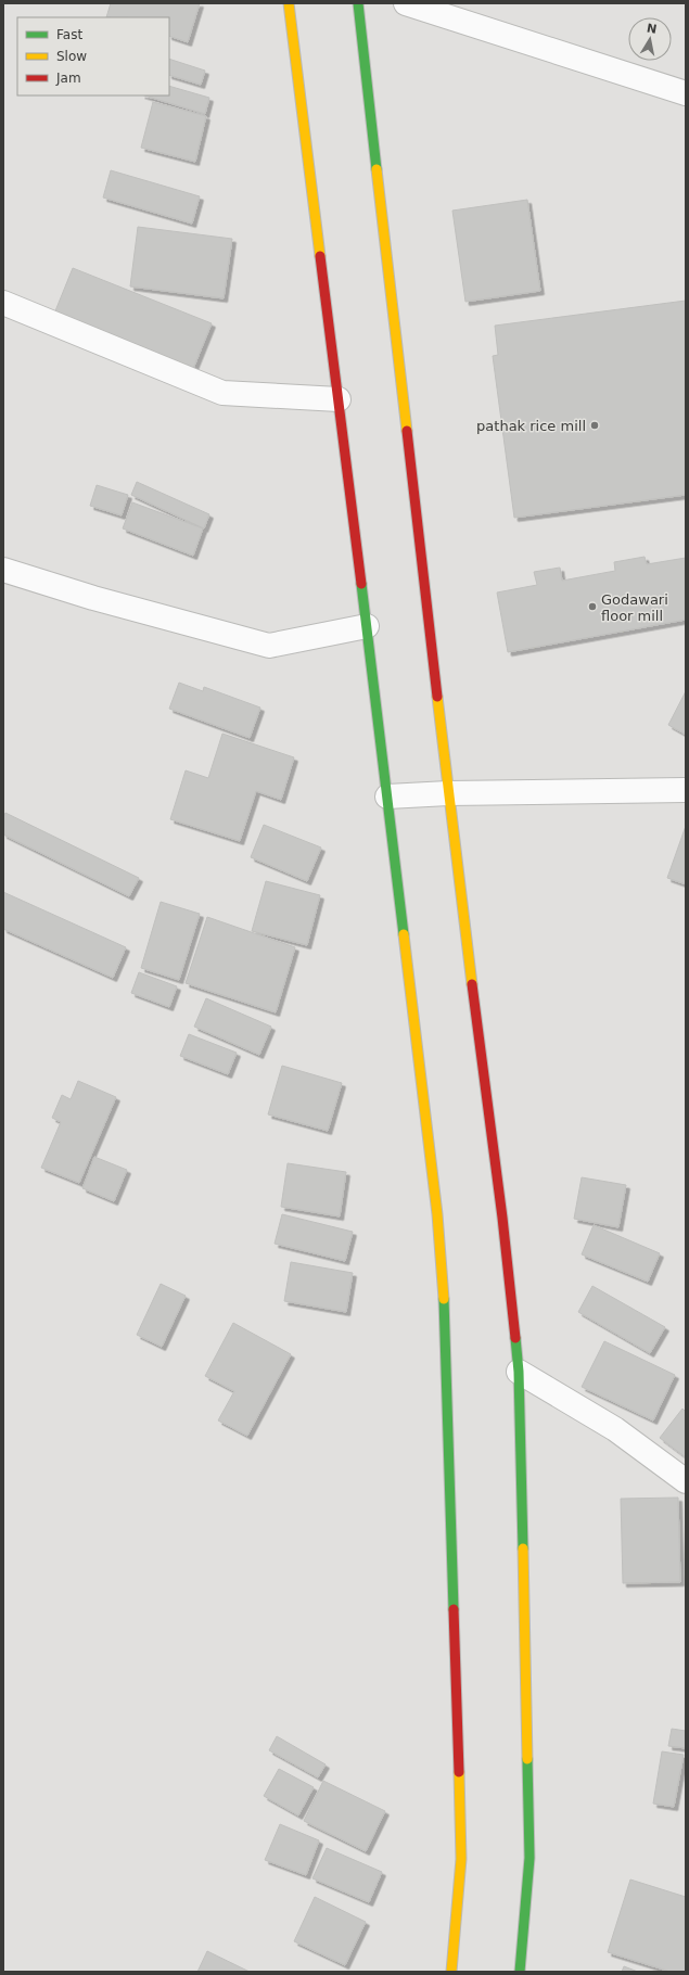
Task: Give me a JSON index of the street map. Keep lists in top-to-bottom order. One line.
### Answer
{"places":["pathak rice mill","Godawari floor mill"],"legend":["Fast","Slow","Jam"],"north":"top"}
